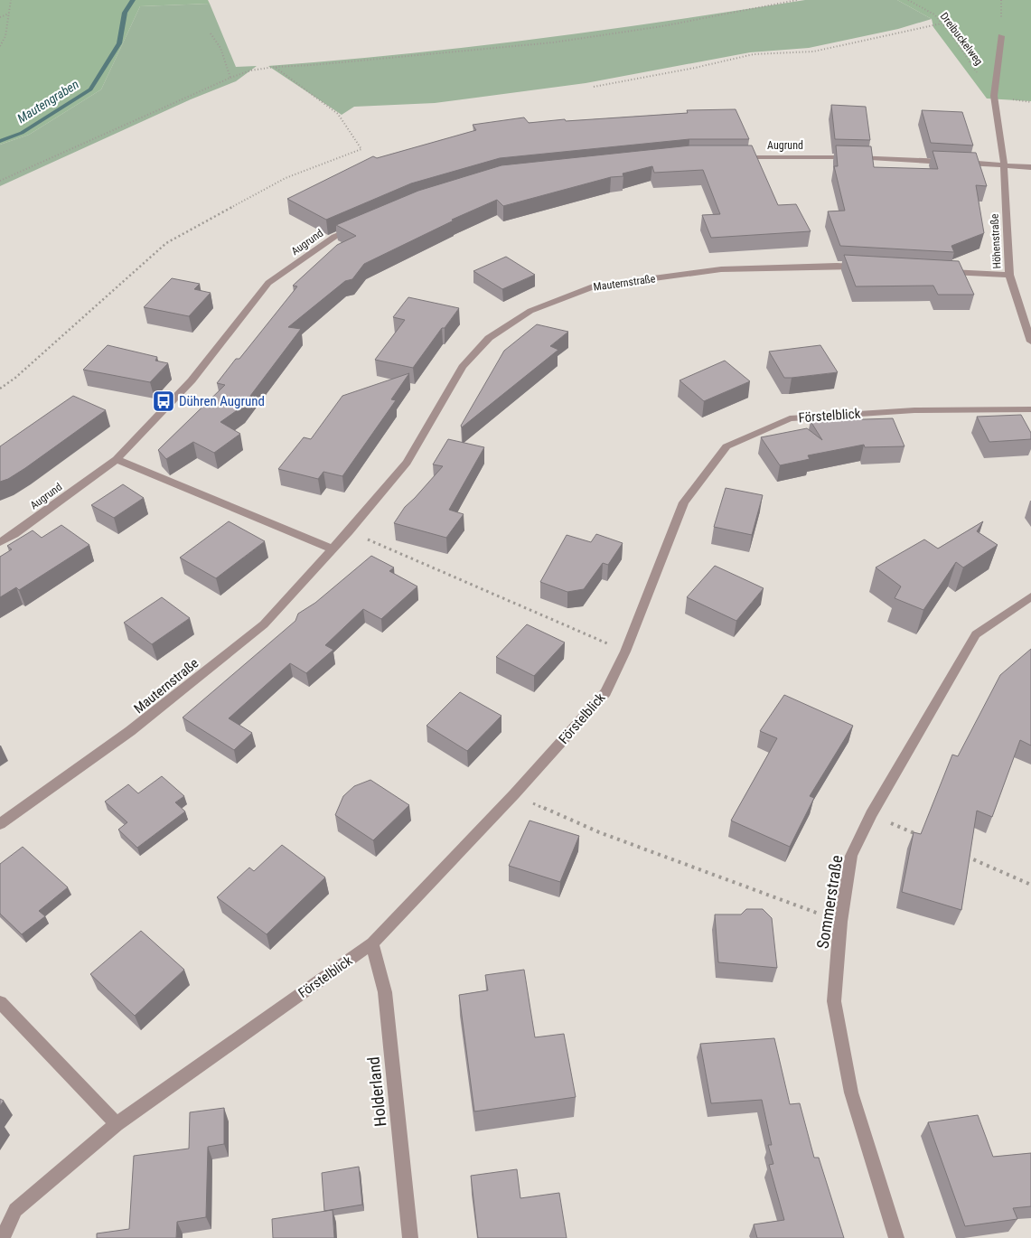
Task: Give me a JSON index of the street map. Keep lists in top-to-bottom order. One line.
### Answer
{"streets":{"street":["Augrund","Höhenstraße","Mauternstraße","Förstelblick","Sommerstraße","Holderland"],"path":["Dreibuckelweg"]},"crossings":[["Augrund","Höhenstraße"],["Förstelblick","Holderland"]],"water":["Mautengraben"],"places":{"bus stop":["Dühren Augrund"]}}
